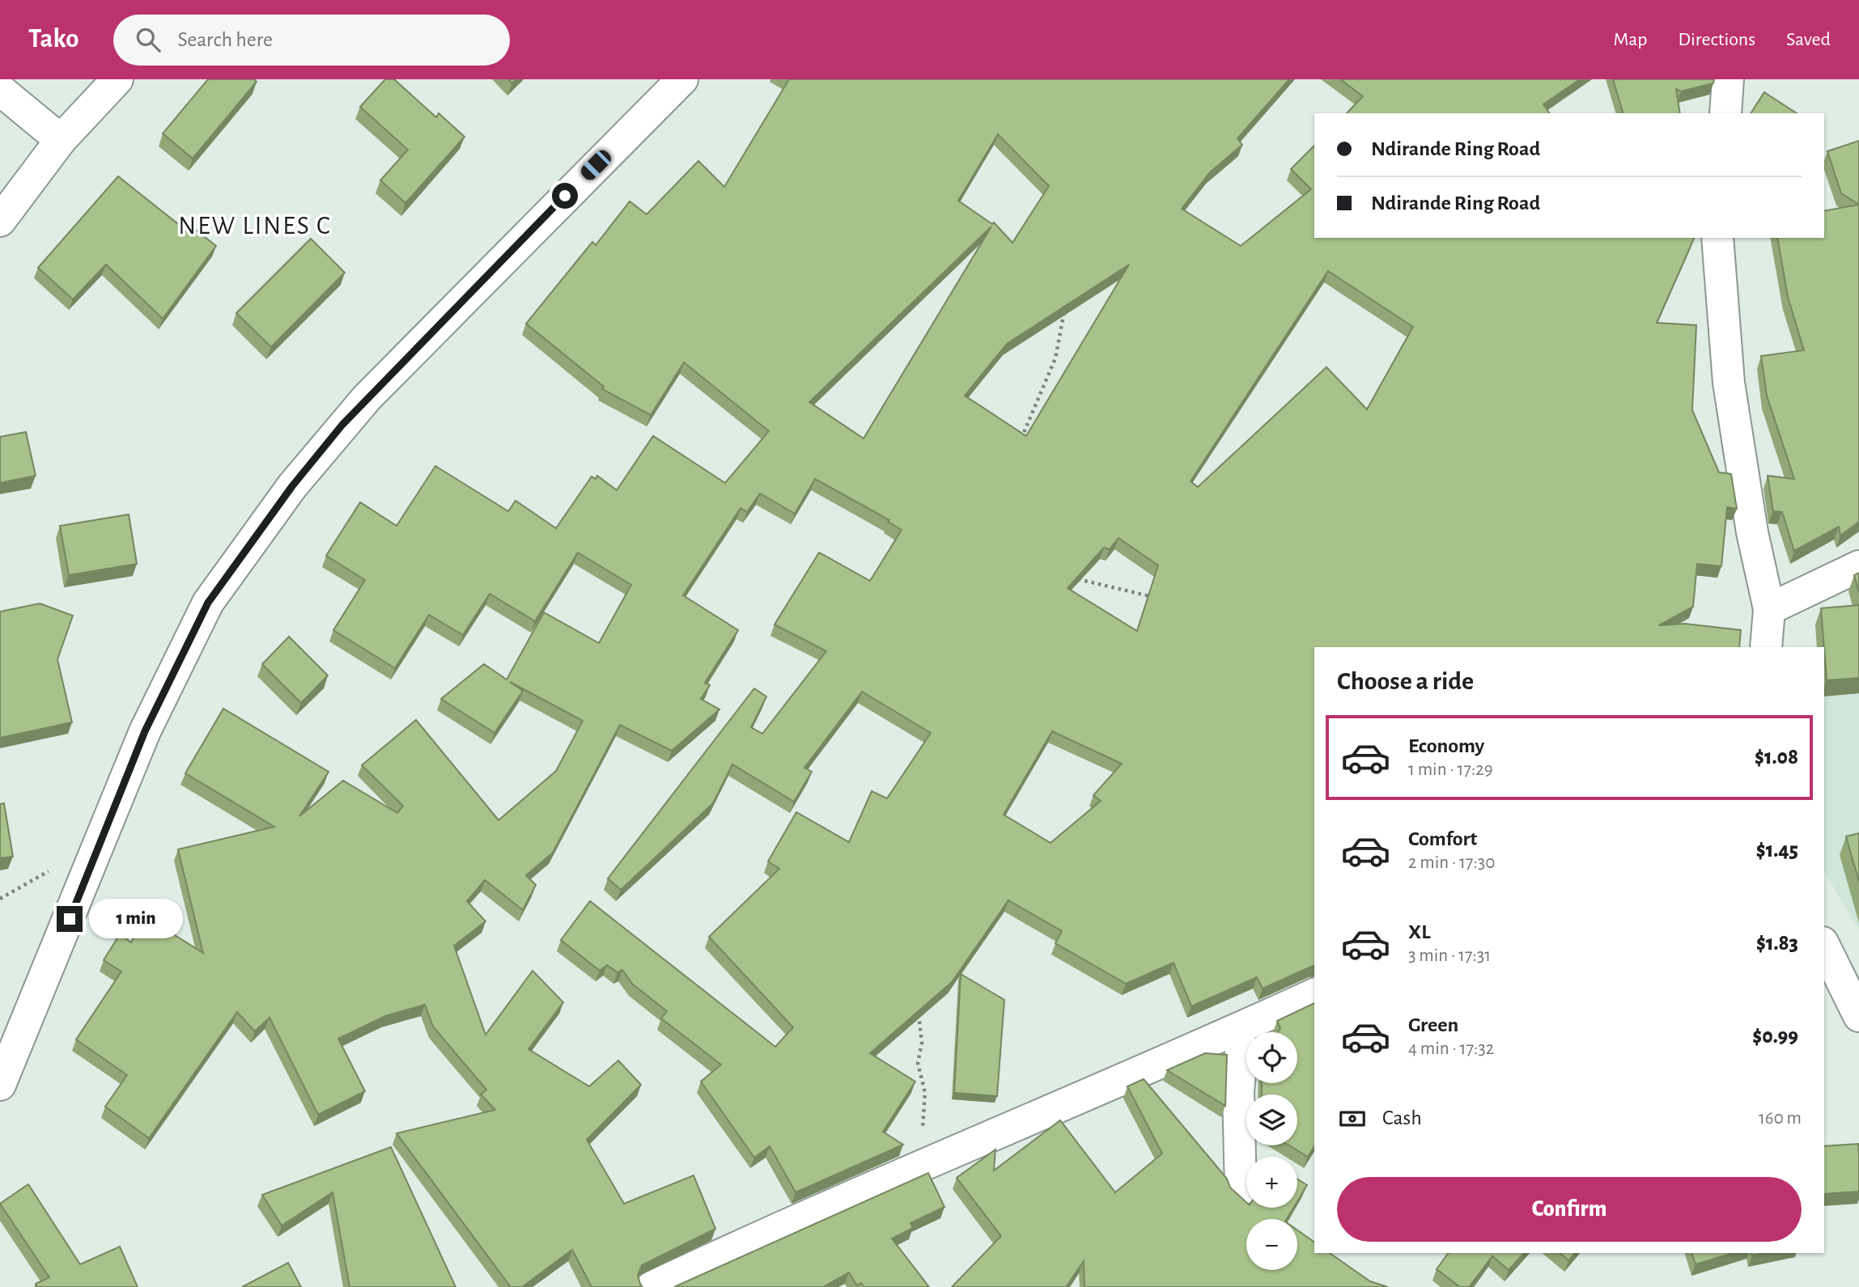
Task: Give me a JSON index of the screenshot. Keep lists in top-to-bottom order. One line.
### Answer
{"districts":["NEW LINES C"],"page":{"header":"Tako","search":"Search here","nav":["Map","Directions","Saved"],"banner":["Ndirande Ring Road","Ndirande Ring Road"],"heading":"Choose a ride","list":[{"name":"Economy","note":"1 min · 17:29","value":"$1.08"},{"name":"Comfort","note":"2 min · 17:30","value":"$1.45"},{"name":"XL","note":"3 min · 17:31","value":"$1.83"},{"name":"Green","note":"4 min · 17:32","value":"$0.99"}],"bubble":"1 min","map_buttons":["+","−"],"pay":["Cash","160 m"],"buttons":"Confirm"}}
